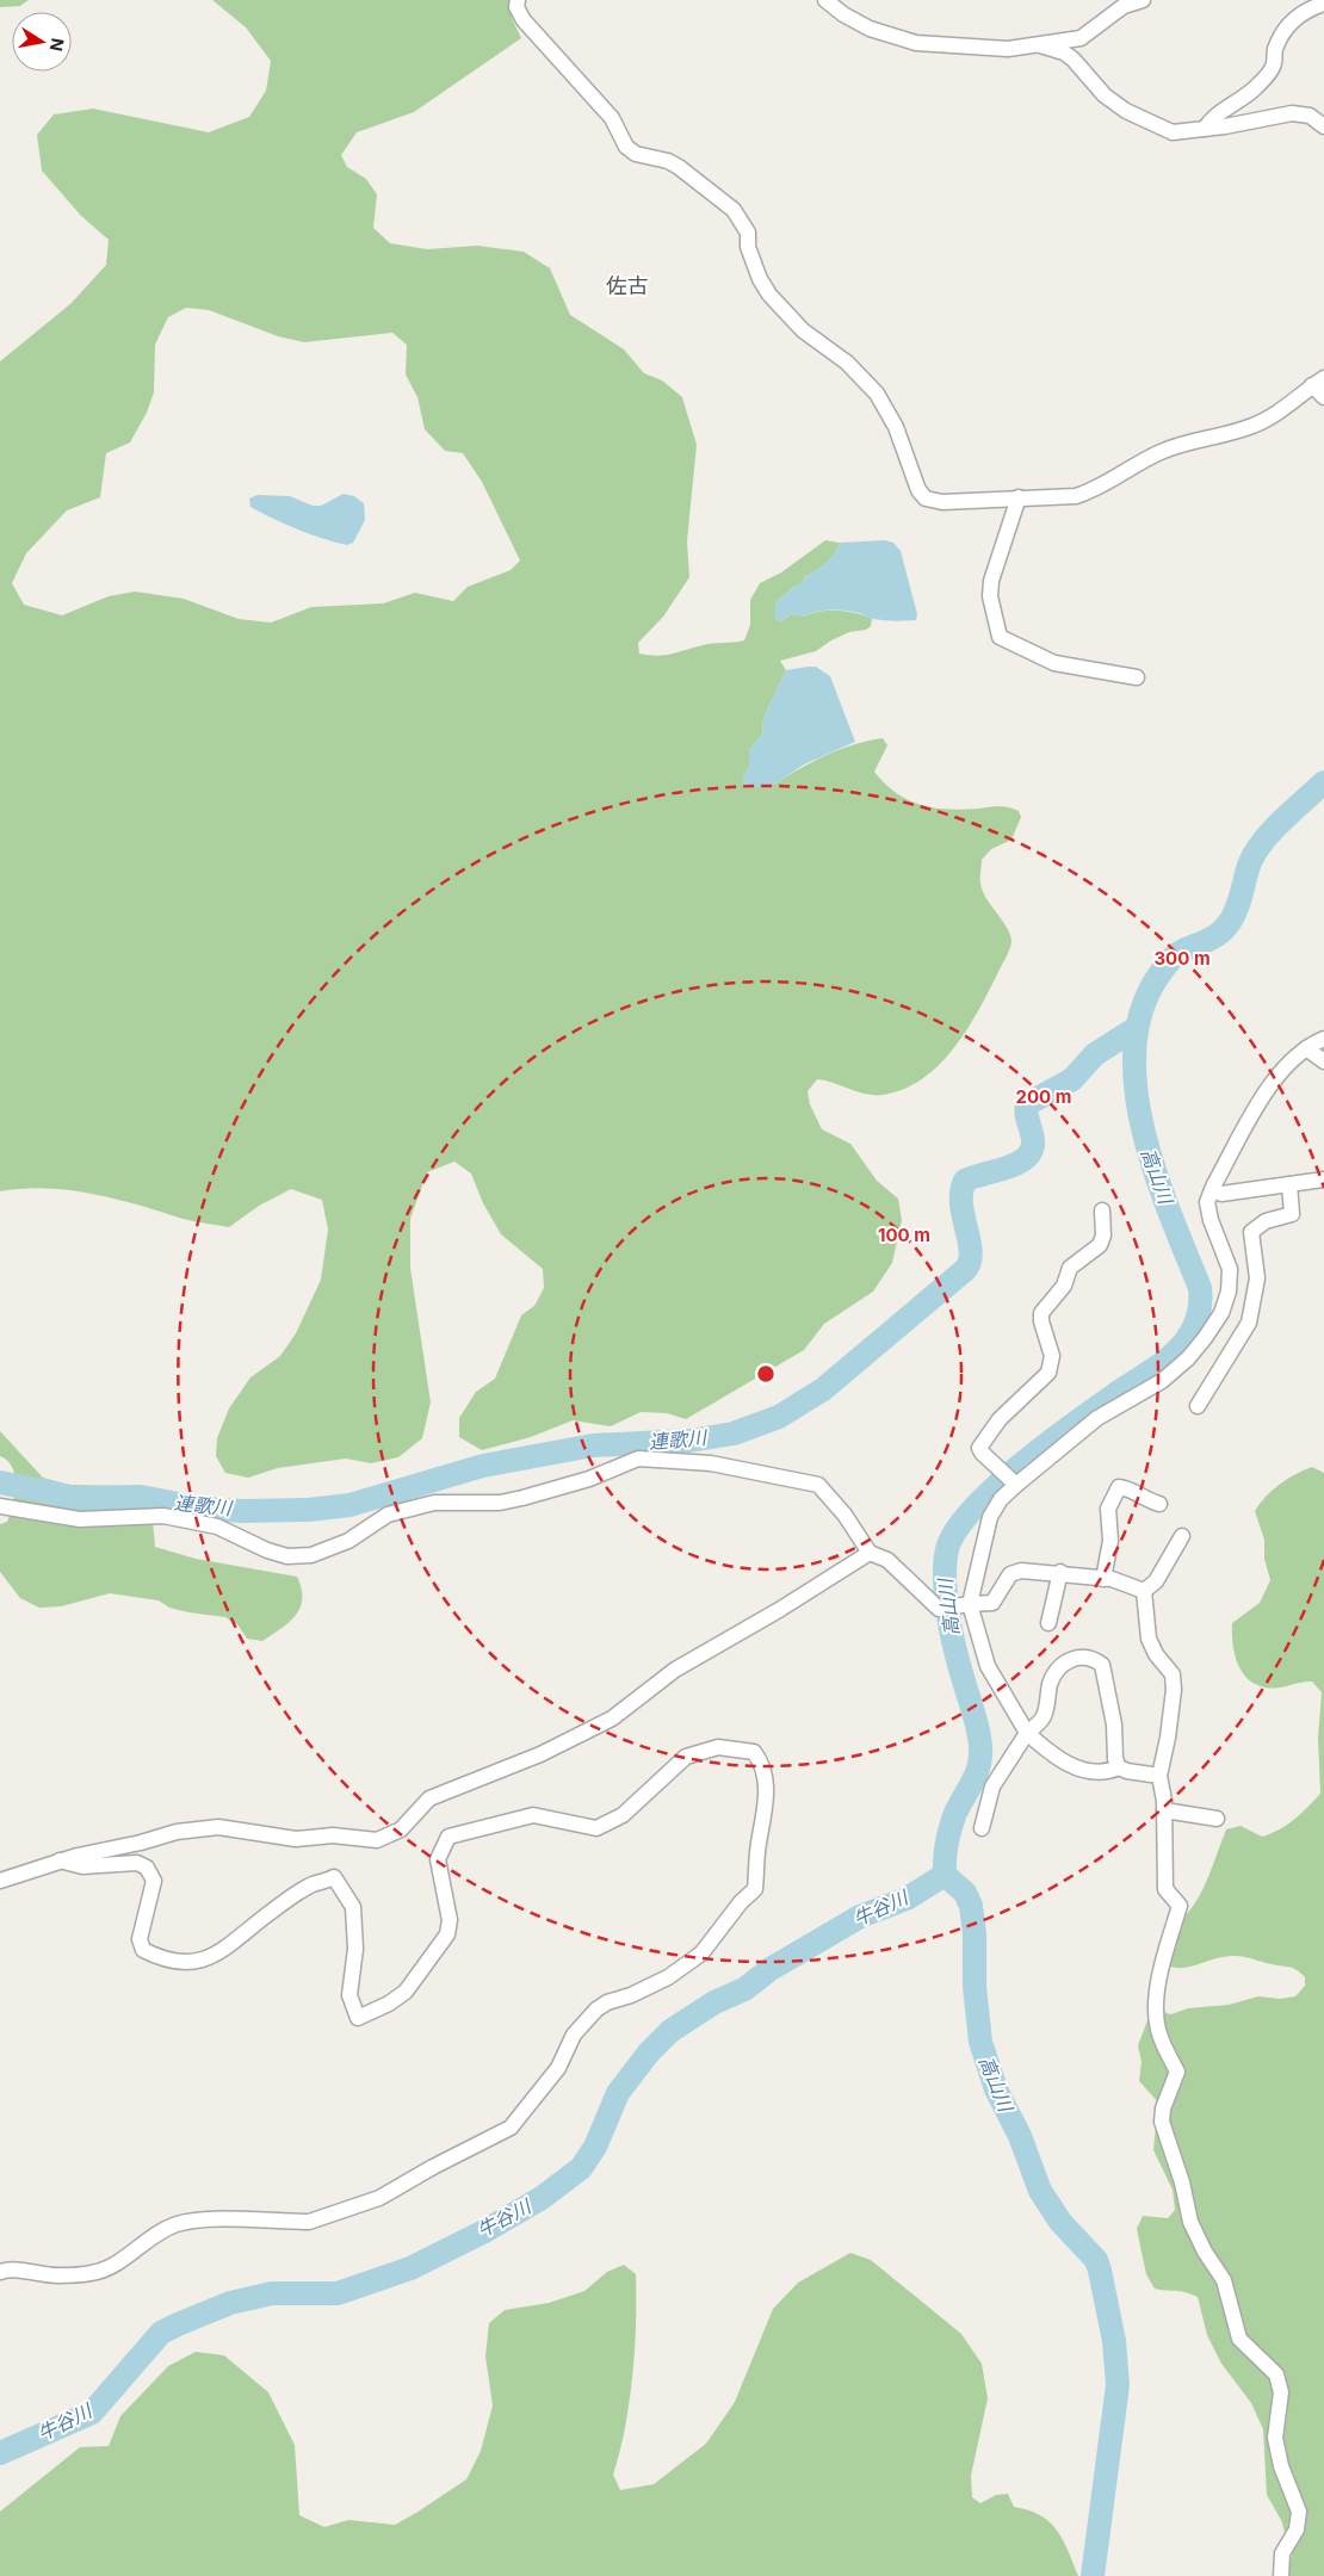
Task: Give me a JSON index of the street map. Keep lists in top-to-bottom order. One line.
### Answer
{"districts":["佐古"],"water":["高山川","連歌川","牛谷川"],"north":"right","rings":["300 m","200 m","100 m"]}
